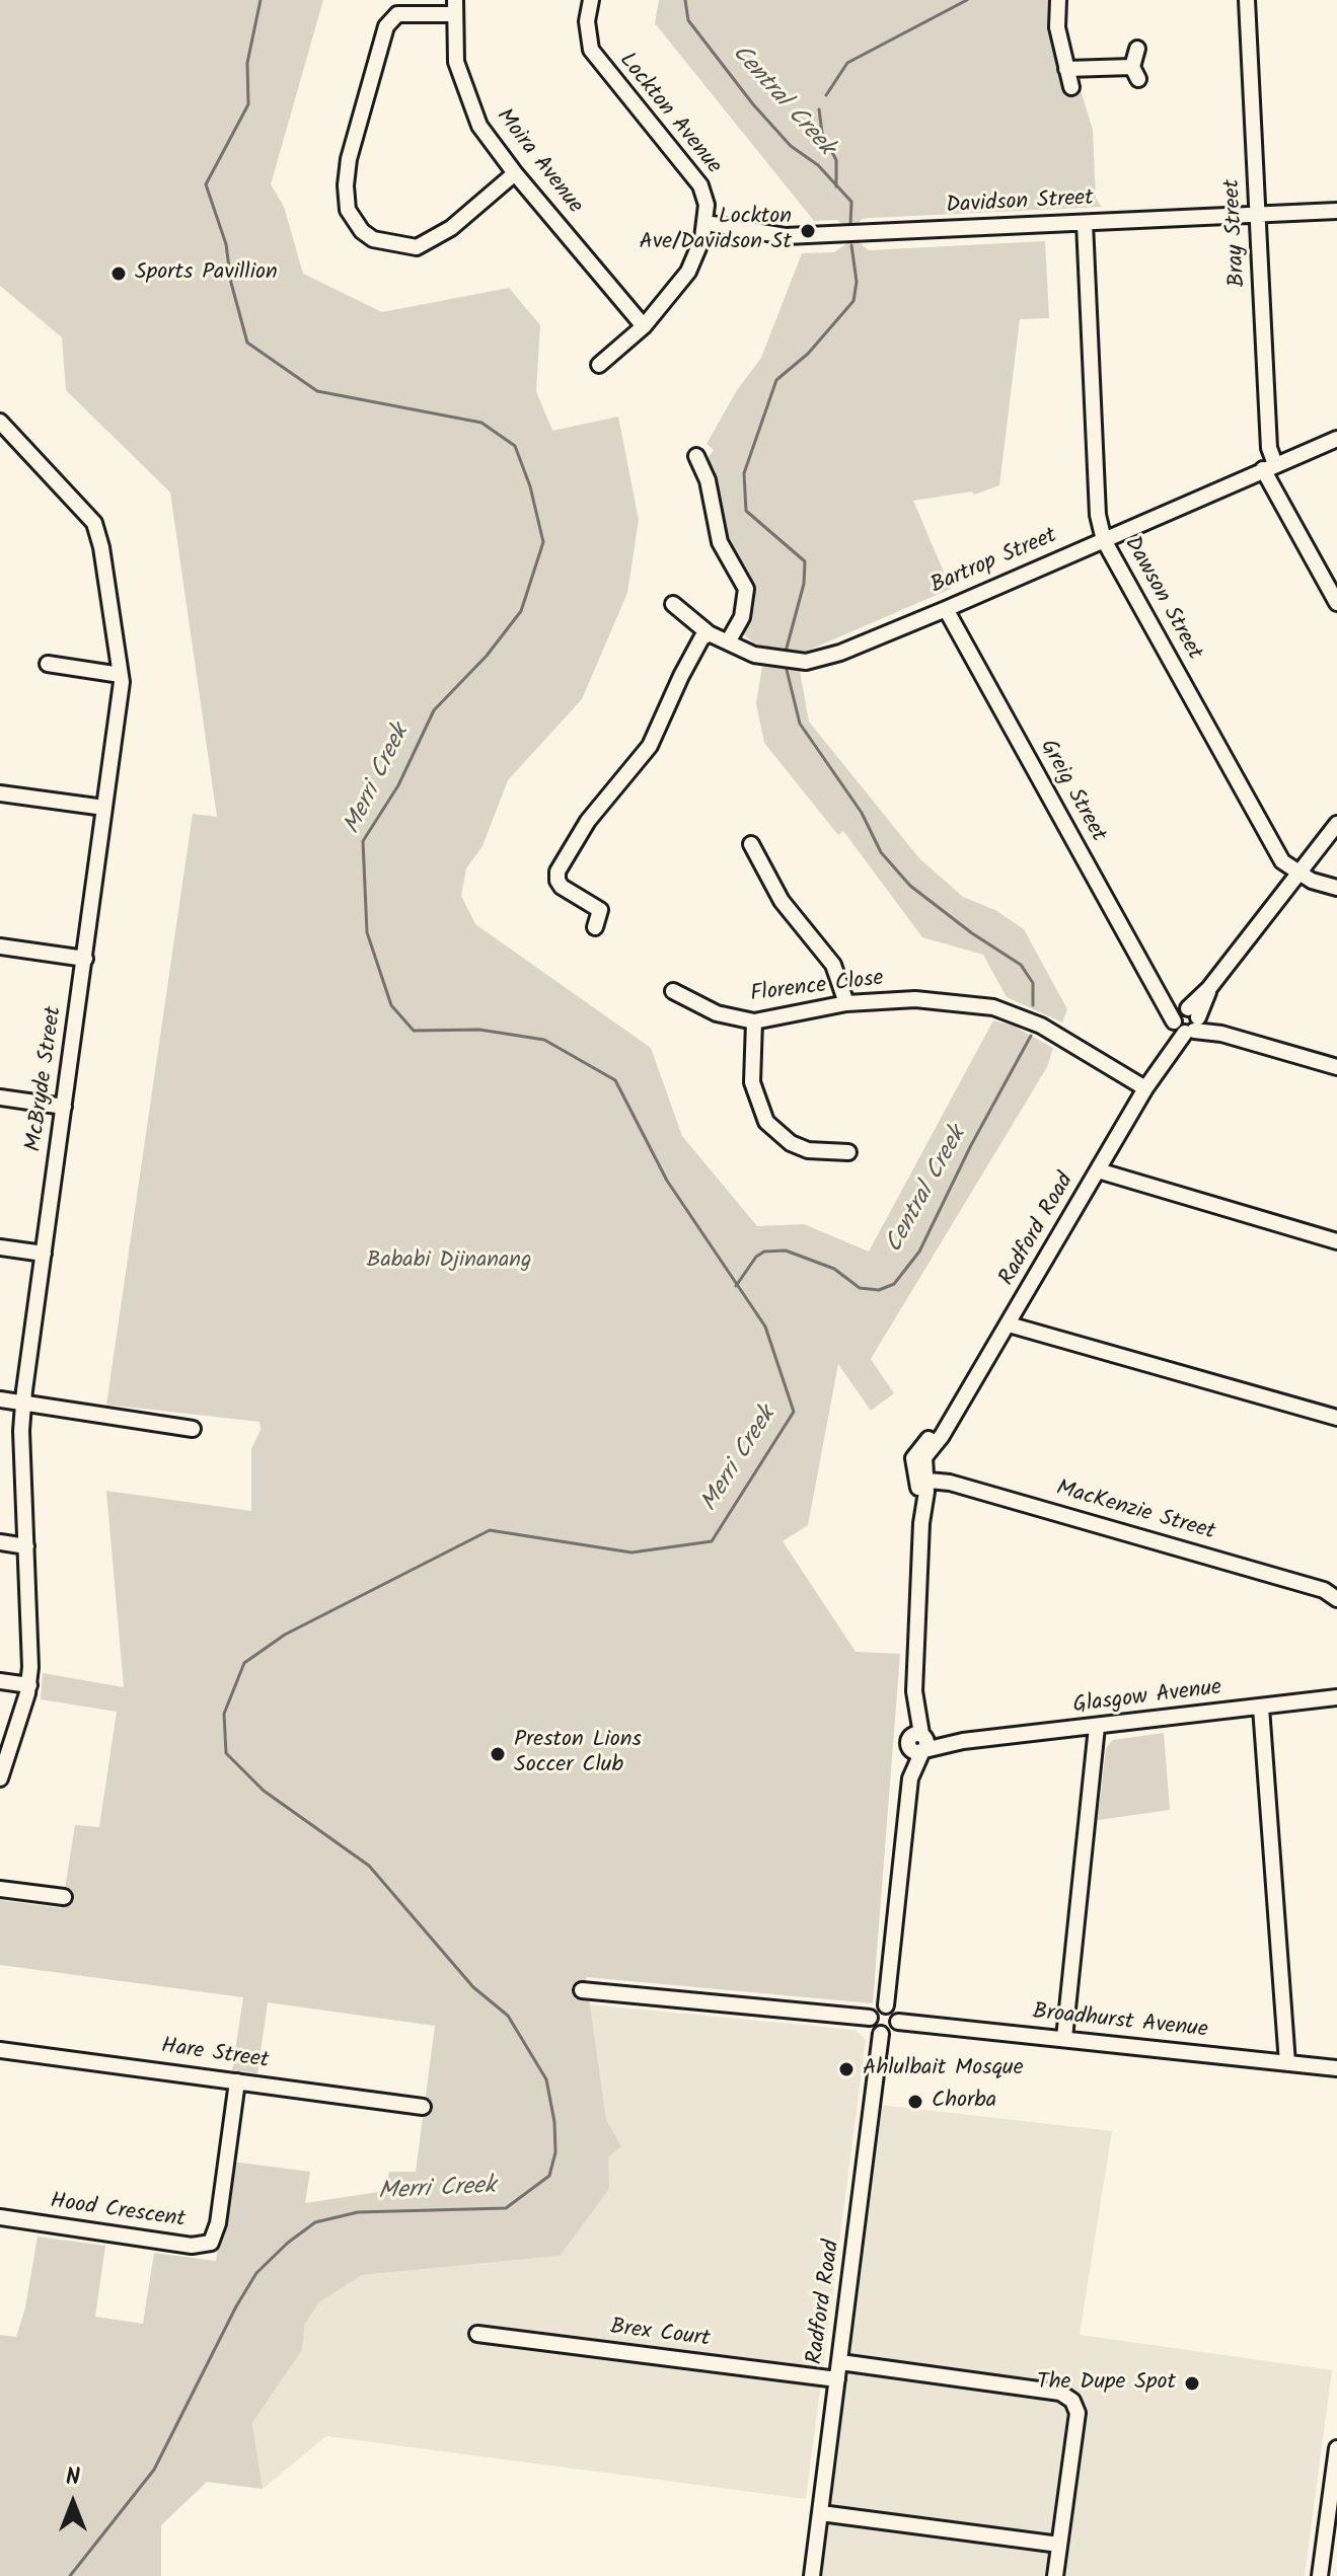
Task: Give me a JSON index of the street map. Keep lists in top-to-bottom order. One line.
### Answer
{"streets":{"street":["Lockton Avenue","Moira Avenue","Davidson Street","Bray Street","Bartrop Street","Dawson Street","Greig Street","Florence Close","McBryde Street","Radford Road","MacKenzie Street","Glasgow Avenue","Broadhurst Avenue","Hare Street","Hood Crescent","Brex Court"]},"crossings":[["Lockton Avenue","Moira Avenue"],["Lockton Avenue","Davidson Street"],["Davidson Street","Bray Street"],["Davidson Street","Dawson Street"],["Bray Street","Bartrop Street"],["Bartrop Street","Dawson Street"],["Bartrop Street","Greig Street"],["Dawson Street","Radford Road"],["Greig Street","Radford Road"],["Florence Close","Radford Road"],["Radford Road","MacKenzie Street"],["Radford Road","Glasgow Avenue"],["Radford Road","Broadhurst Avenue"],["Radford Road","Brex Court"],["Hare Street","Hood Crescent"]],"water":["Central Creek","Merri Creek"],"parks":["Bababi Djinanang"],"places":["Lockton Ave/Davidson St","Sports Pavillion","Preston Lions Soccer Club","Ahlulbait Mosque","Chorba","The Dupe Spot"],"north":"top"}
